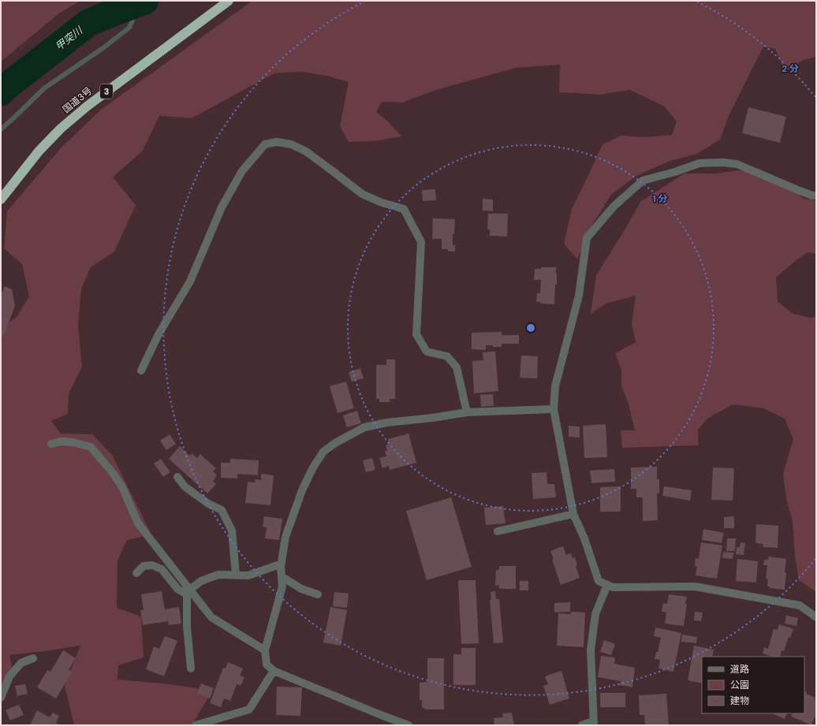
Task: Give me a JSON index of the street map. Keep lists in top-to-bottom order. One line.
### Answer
{"streets":{"highway":["3","国道3号"]},"water":["甲突川"],"legend":["道路","公園","建物"],"rings":["2 分","1 分"]}
